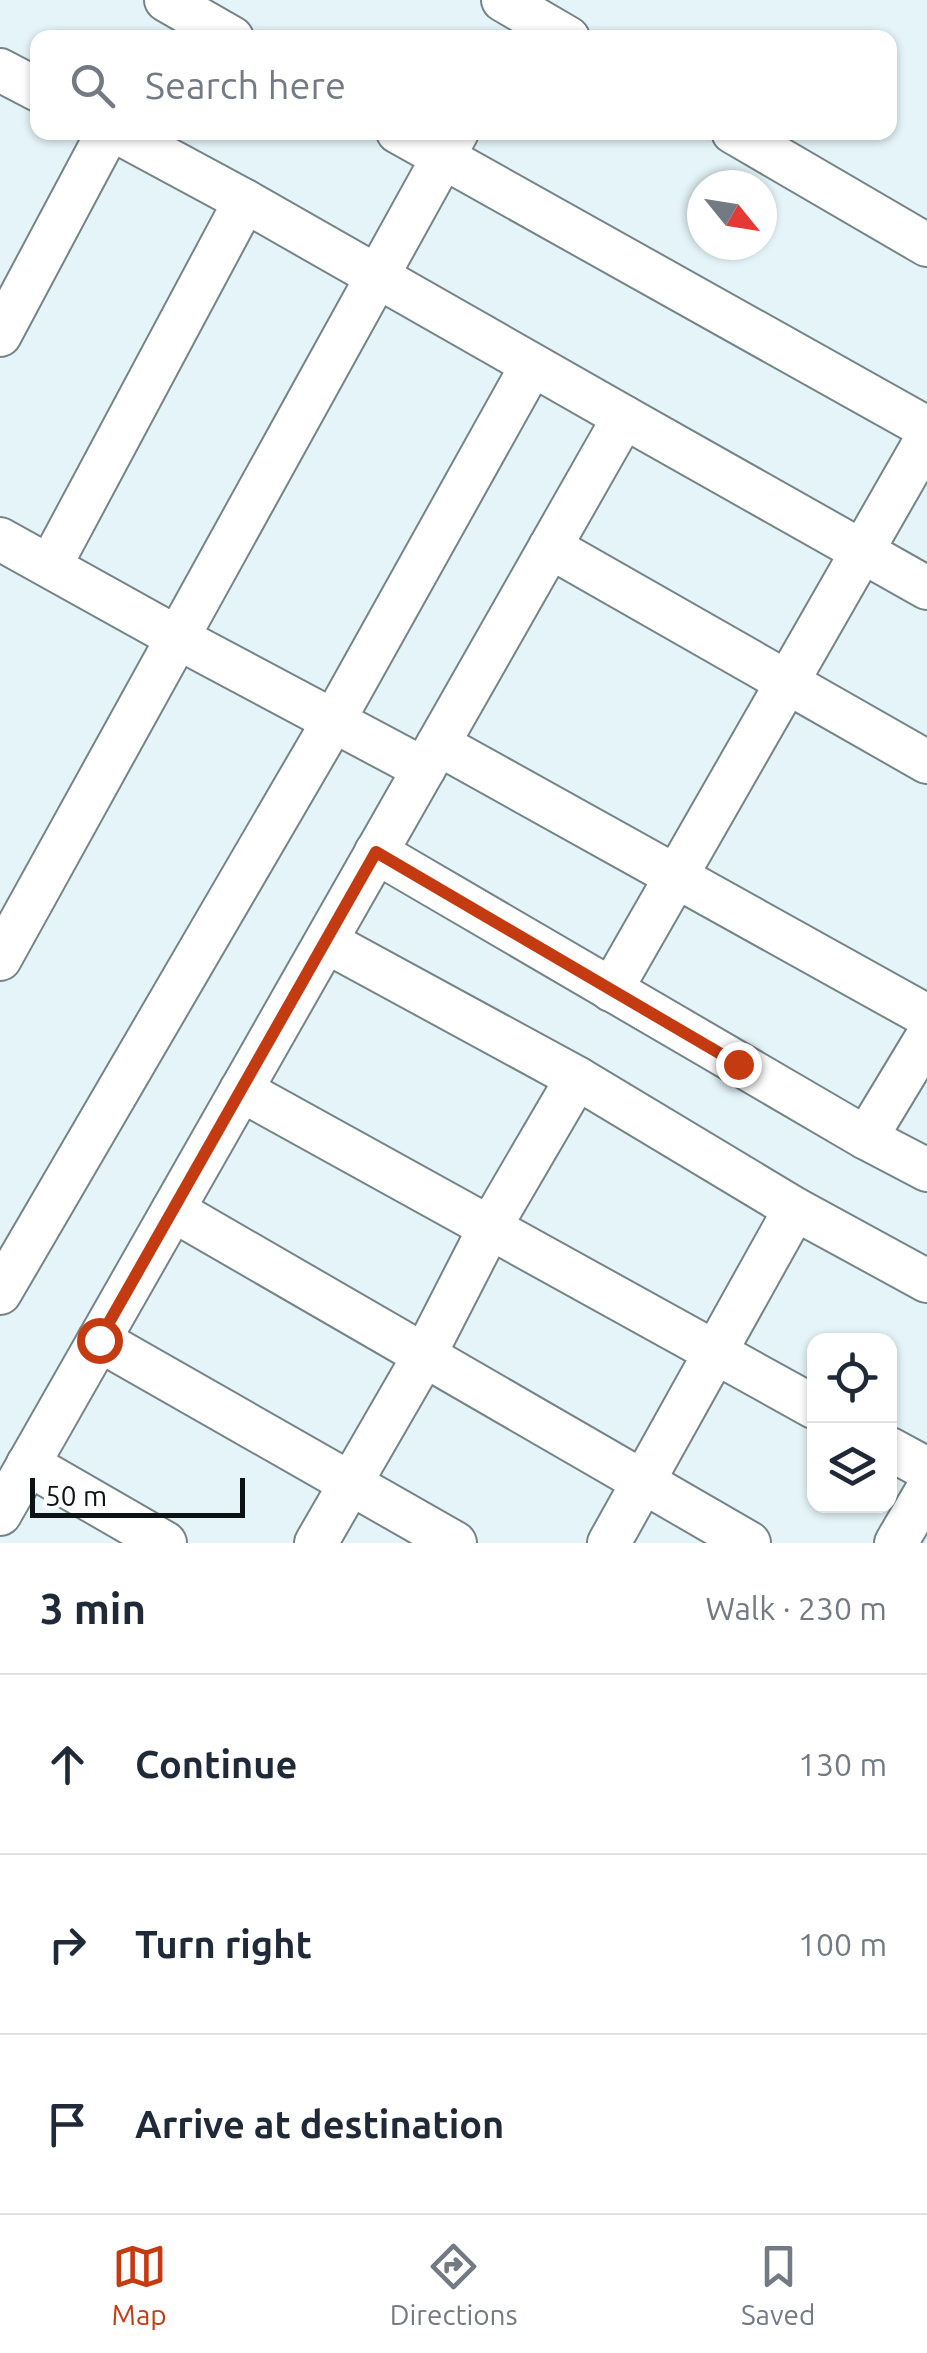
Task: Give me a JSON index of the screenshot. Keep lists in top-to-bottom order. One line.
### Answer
{"scale_bar":"50 m","north":"bottom right","page":{"search":"Search here","scale":"50 m","heading":["3 min","Walk · 230 m"],"list":[["Continue","130 m"],["Turn right","100 m"],"Arrive at destination"],"nav":["Map","Directions","Saved"]}}
